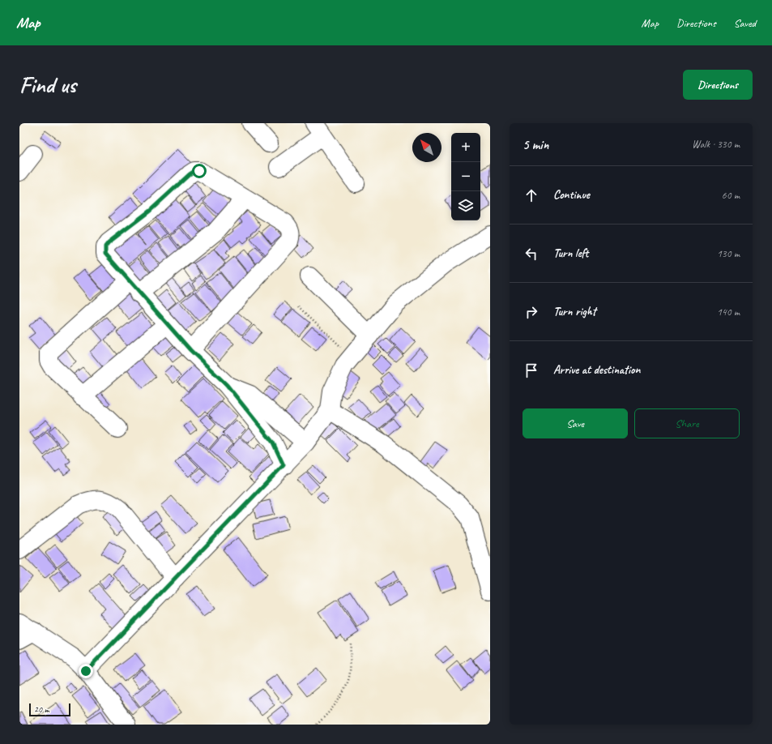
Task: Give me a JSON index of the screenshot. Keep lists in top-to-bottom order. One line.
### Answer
{"scale_bar":"20 m","north":"top left","page":{"header":"Map","nav":["Map","Directions","Saved"],"buttons":["Directions",["Save","Share"]],"title":"Find us","heading":["5 min","Walk · 330 m"],"map_buttons":["+","−"],"list":[["Continue","60 m"],["Turn left","130 m"],["Turn right","140 m"],"Arrive at destination"],"scale":"20 m"}}
